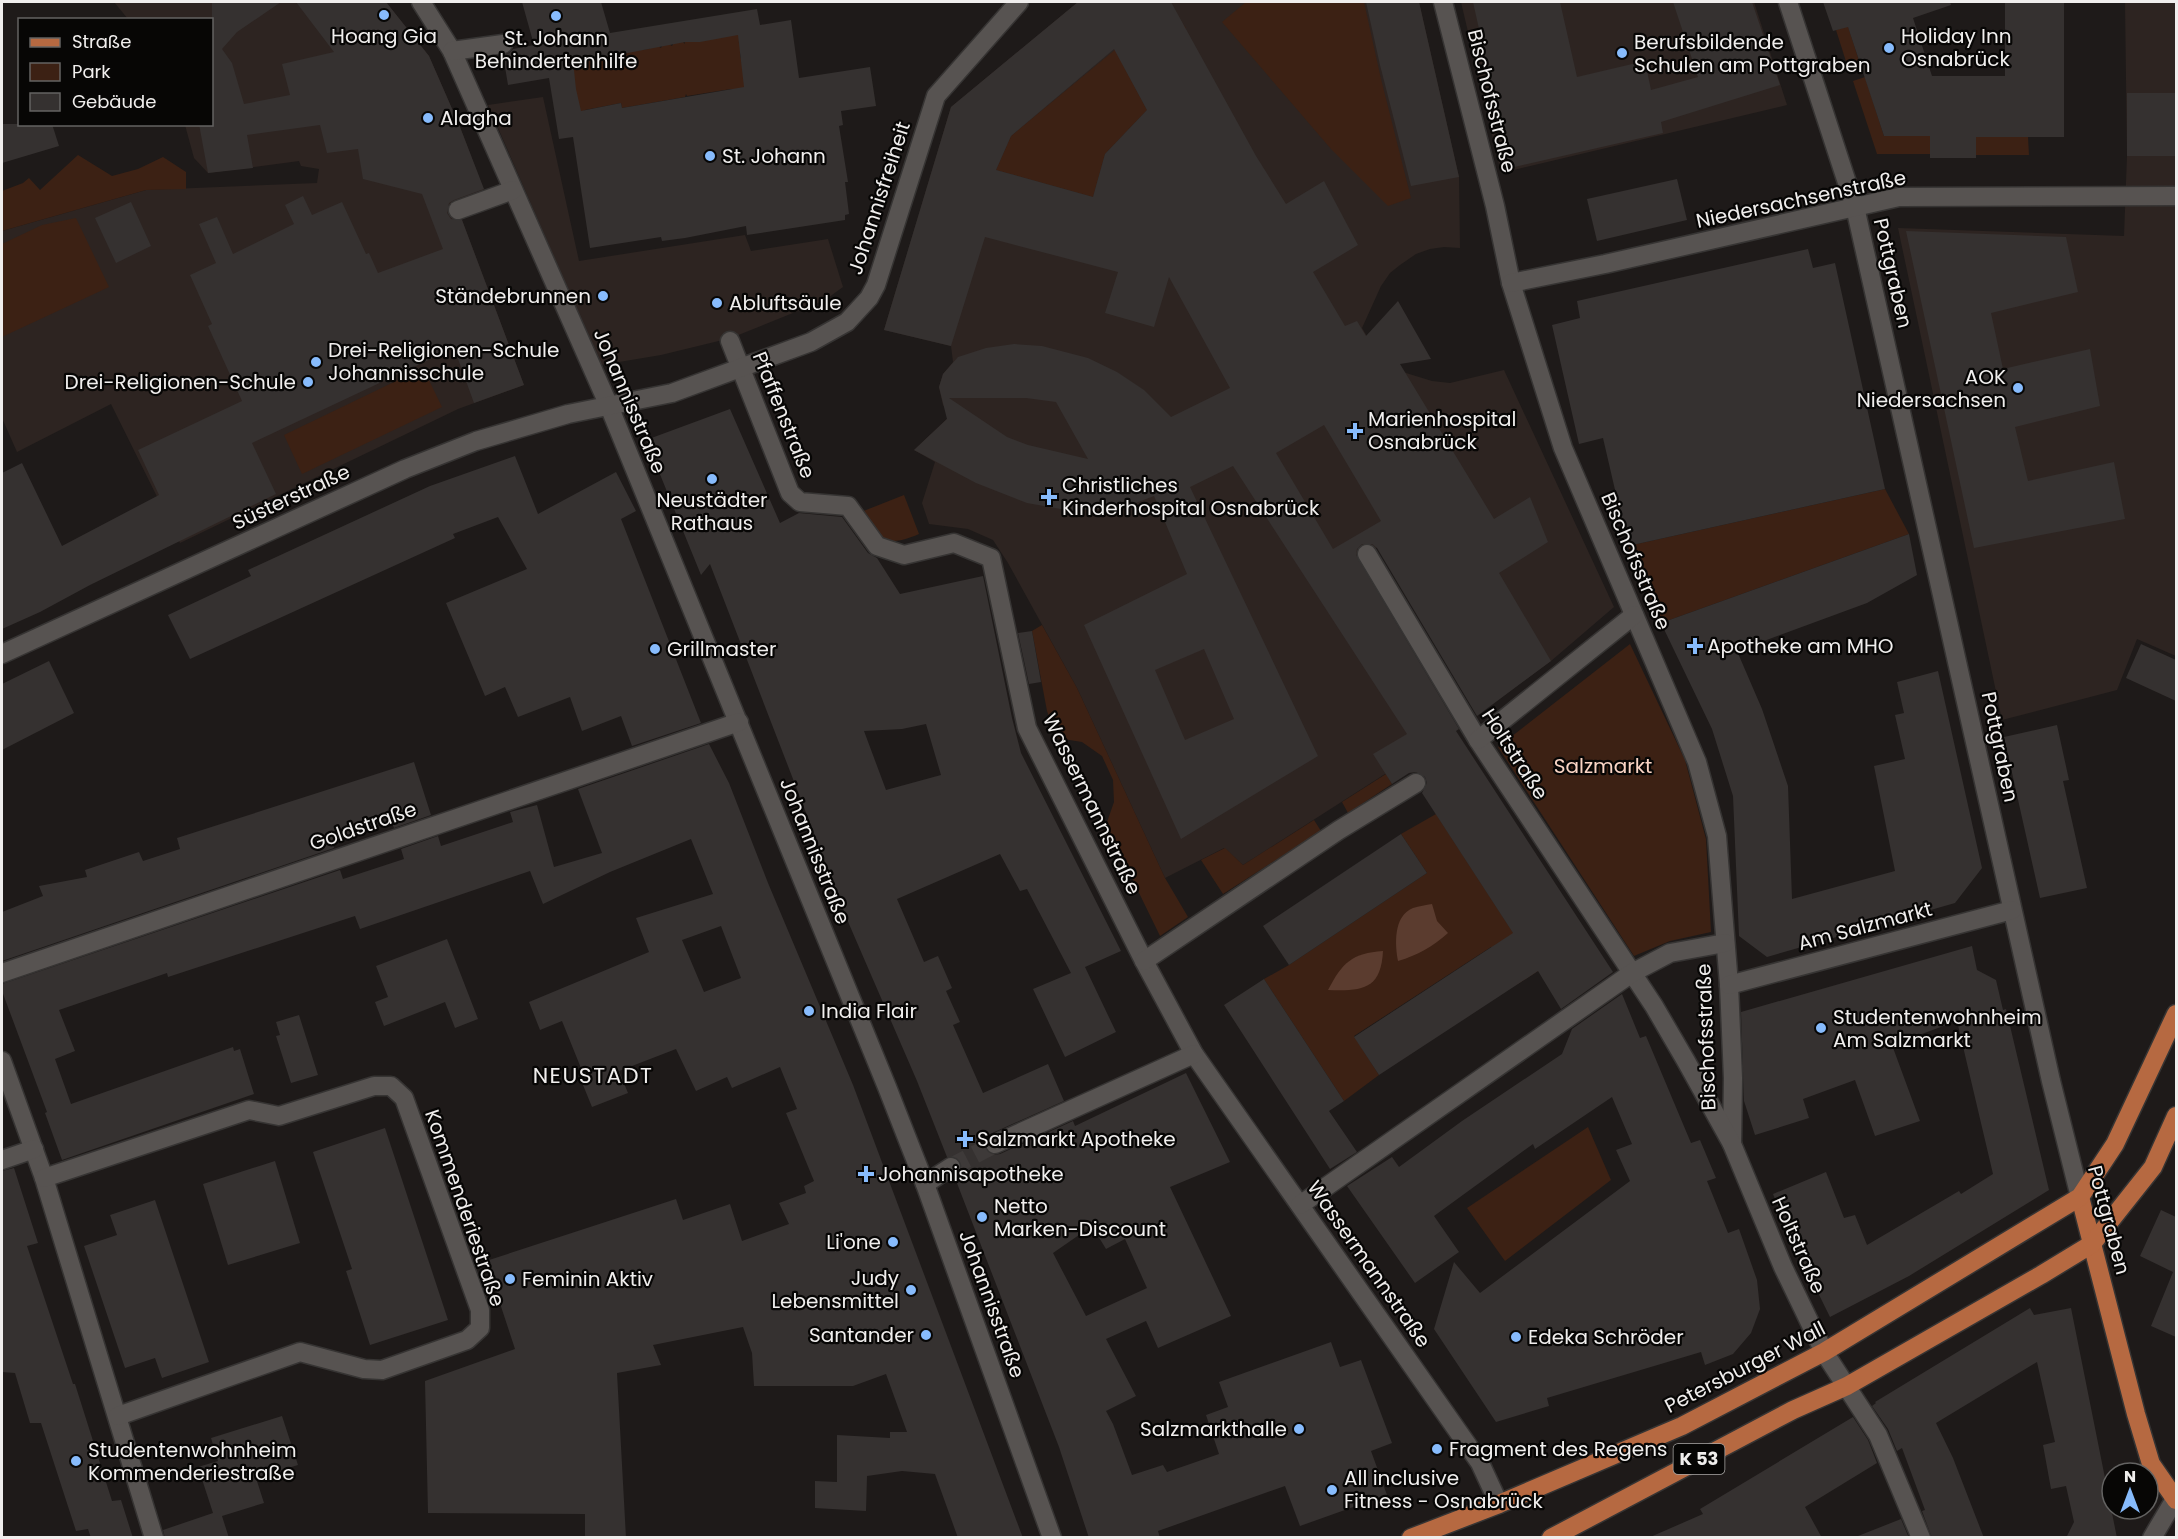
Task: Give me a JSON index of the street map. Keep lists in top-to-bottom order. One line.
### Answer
{"streets":{"main road":["Pottgraben","Petersburger Wall","K 53"],"street":["Bischofsstraße","Johannisfreiheit","Niedersachsenstraße","Johannisstraße","Pfaffenstraße","Süsterstraße","Holtstraße","Wassermannstraße","Goldstraße","Am Salzmarkt","Kommenderiestraße"]},"crossings":[["Bischofsstraße","Niedersachsenstraße"],["Bischofsstraße","Holtstraße"],["Bischofsstraße","Am Salzmarkt"],["Johannisfreiheit","Johannisstraße"],["Johannisfreiheit","Pfaffenstraße"],["Johannisfreiheit","Süsterstraße"],["Niedersachsenstraße","Pottgraben"],["Pottgraben","Am Salzmarkt"],["Pottgraben","Petersburger Wall"],["Pottgraben","K 53"],["Johannisstraße","Süsterstraße"],["Johannisstraße","Goldstraße"],["Pfaffenstraße","Wassermannstraße"],["Holtstraße","Petersburger Wall"],["Holtstraße","K 53"],["Wassermannstraße","Petersburger Wall"]],"districts":["NEUSTADT"],"parks":["Salzmarkt"],"places":{"other":["Hoang Gia","St. Johann Behindertenhilfe","Holiday Inn Osnabrück","Berufsbildende Schulen am Pottgraben","Alagha","St. Johann","Ständebrunnen","Abluftsäule","Drei-Religionen-Schule Johannisschule","Drei-Religionen-Schule","AOK Niedersachsen","Neustädter Rathaus","Grillmaster","India Flair","Studentenwohnheim Am Salzmarkt","Netto Marken-Discount","Li'one","Feminin Aktiv","Judy Lebensmittel","Santander","Edeka Schröder","Salzmarkthalle","Fragment des Regens","Studentenwohnheim Kommenderiestraße","All inclusive Fitness - Osnabrück"],"health":["Marienhospital Osnabrück","Christliches Kinderhospital Osnabrück","Apotheke am MHO","Salzmarkt Apotheke","Johannisapotheke"]},"legend":["Straße","Park","Gebäude"],"north":"top"}
